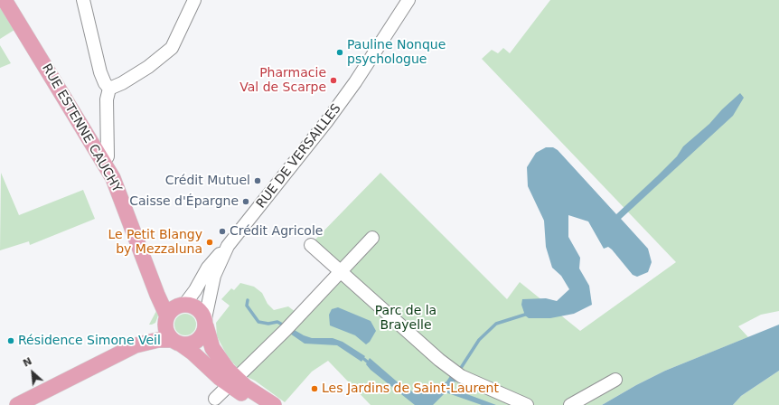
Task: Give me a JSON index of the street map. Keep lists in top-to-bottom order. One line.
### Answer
{"streets":{"main road":["RUE ESTENNE CAUCHY"],"street":["RUE DE VERSAILLES"]},"crossings":[["RUE ESTENNE CAUCHY","RUE DE VERSAILLES"]],"parks":["Parc de la Brayelle"],"places":["Pauline Nonque psychologue","Pharmacie Val de Scarpe","Crédit Mutuel","Caisse d'Épargne","Crédit Agricole","Le Petit Blangy by Mezzaluna","Résidence Simone Veil","Les Jardins de Saint-Laurent"],"north":"top left"}
